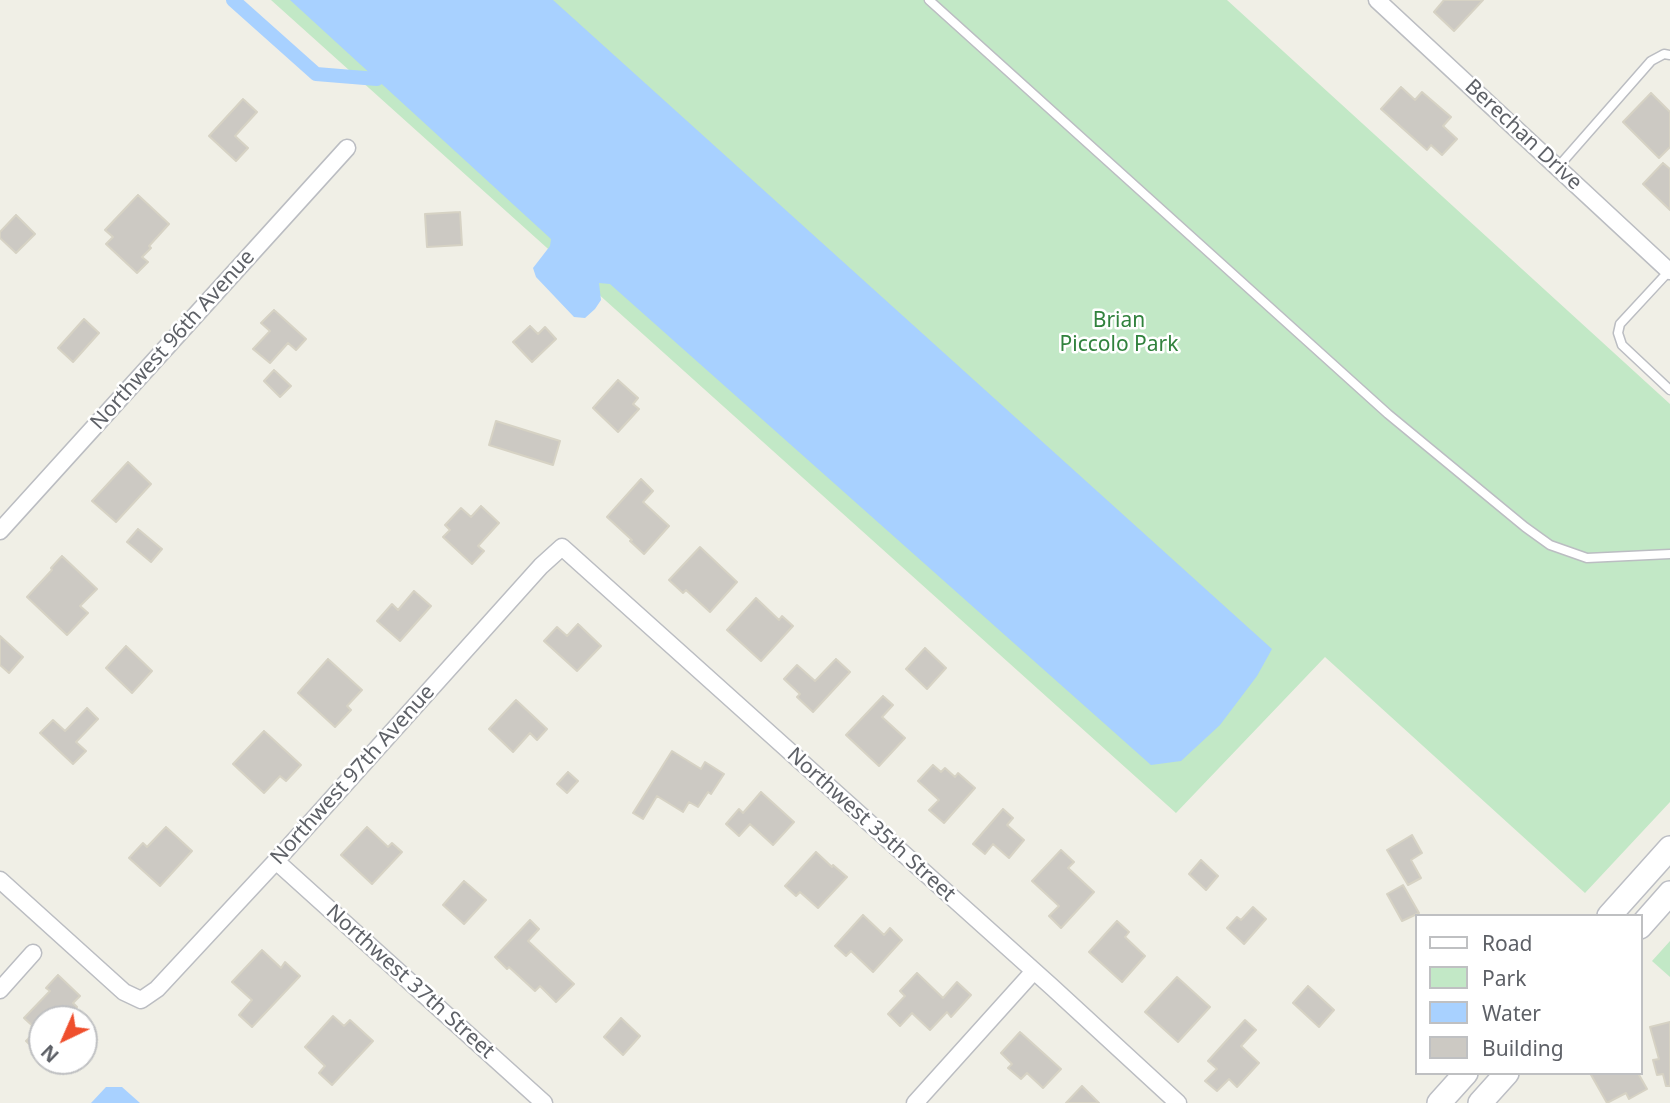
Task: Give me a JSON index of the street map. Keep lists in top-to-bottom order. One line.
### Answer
{"streets":{"street":["Berechan Drive","Northwest 96th Avenue","Northwest 97th Avenue","Northwest 35th Street","Northwest 37th Street"]},"crossings":[["Northwest 97th Avenue","Northwest 35th Street"],["Northwest 97th Avenue","Northwest 37th Street"]],"parks":["Brian Piccolo Park"],"legend":["Road","Park","Water","Building"],"north":"bottom left"}
